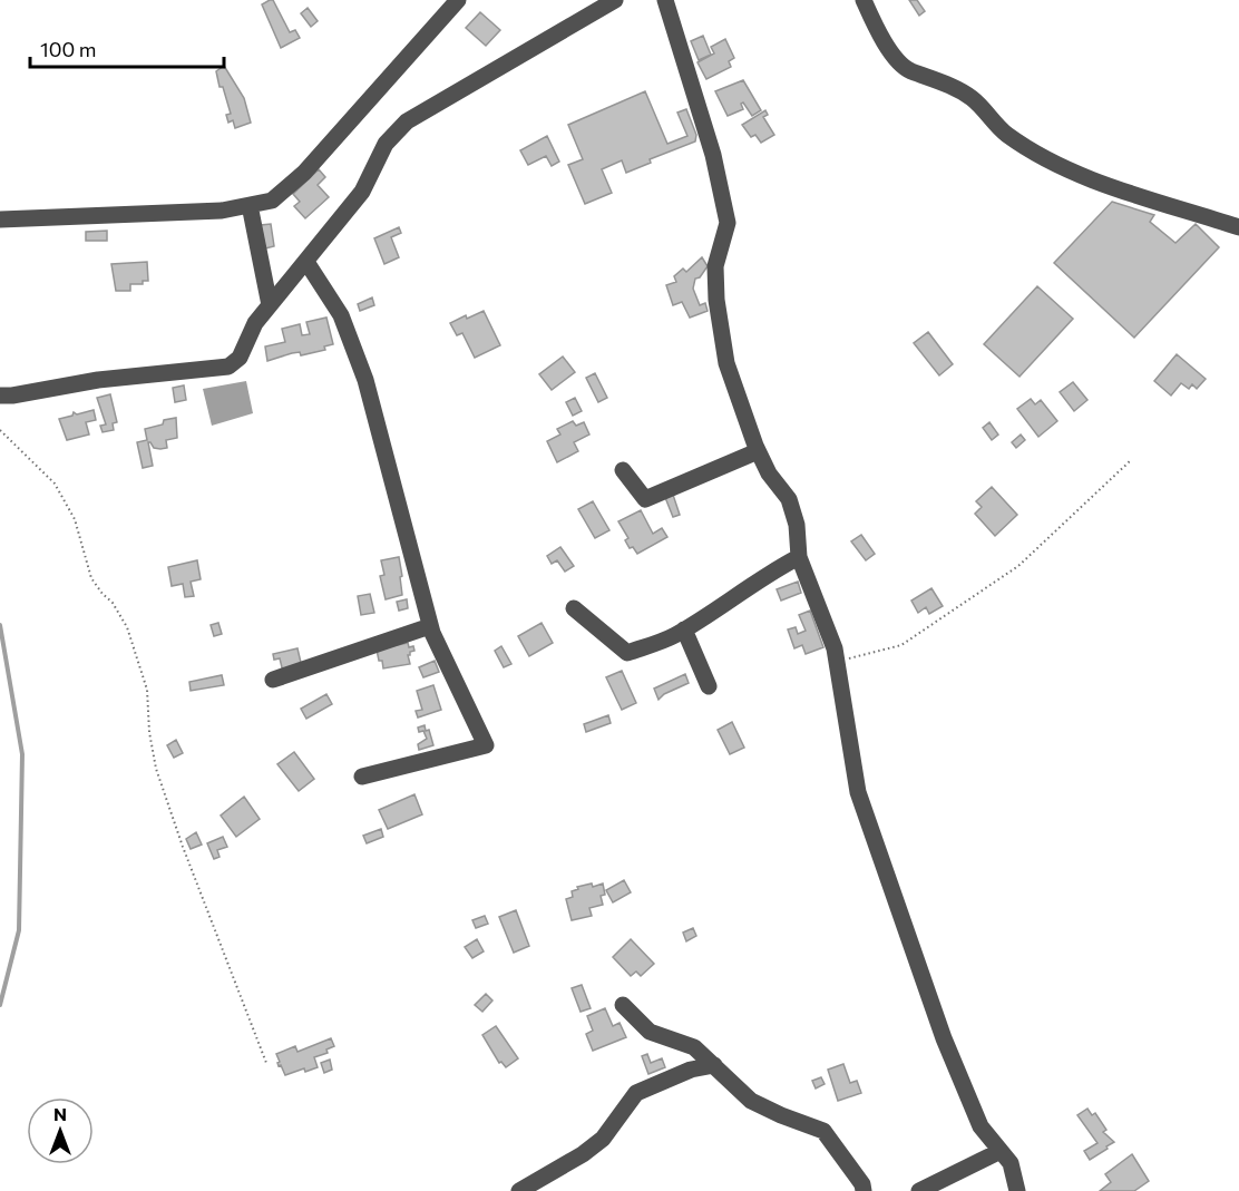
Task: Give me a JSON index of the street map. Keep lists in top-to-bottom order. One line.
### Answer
{"scale_bar":"100 m","north":"top"}
